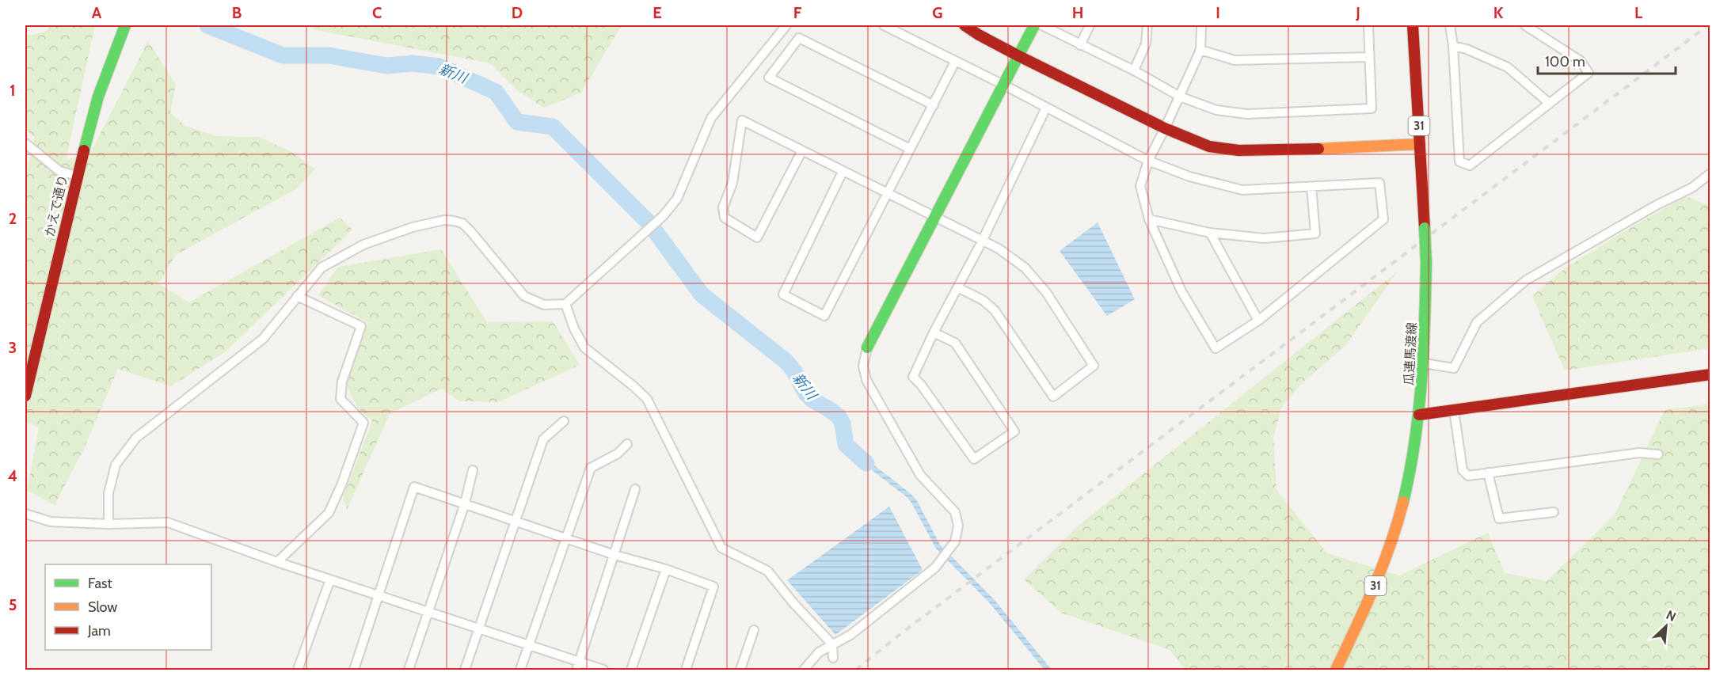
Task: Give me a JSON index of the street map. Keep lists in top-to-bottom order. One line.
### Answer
{"streets":{"street":["31","かえで通り","瓜連馬渡線"]},"water":["新川"],"legend":["Fast","Slow","Jam"],"scale_bar":"100 m","north":"top right","grid":{"columns":["A","B","C","D","E","F","G","H","I","J","K","L"],"rows":["1","2","3","4","5"]}}
